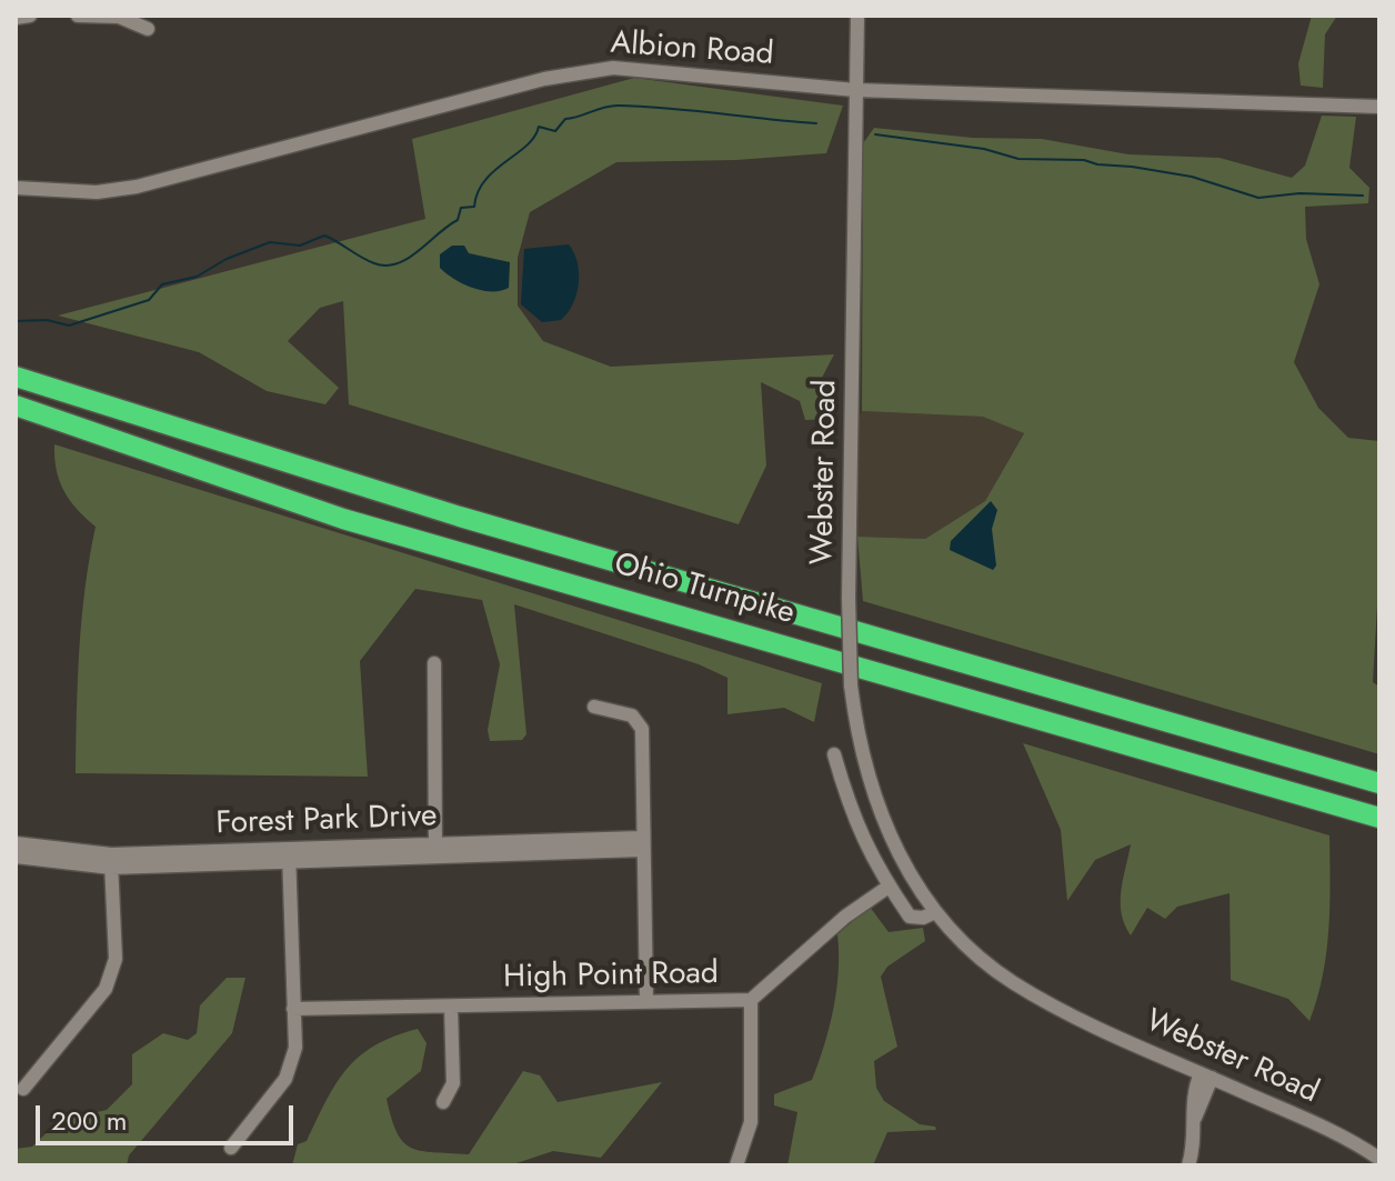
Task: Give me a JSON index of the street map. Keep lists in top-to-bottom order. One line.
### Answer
{"streets":{"highway":["Ohio Turnpike"],"street":["Albion Road","Webster Road","Forest Park Drive","High Point Road"]},"crossings":[["Albion Road","Webster Road"],["Webster Road","High Point Road"]],"scale_bar":"200 m"}
